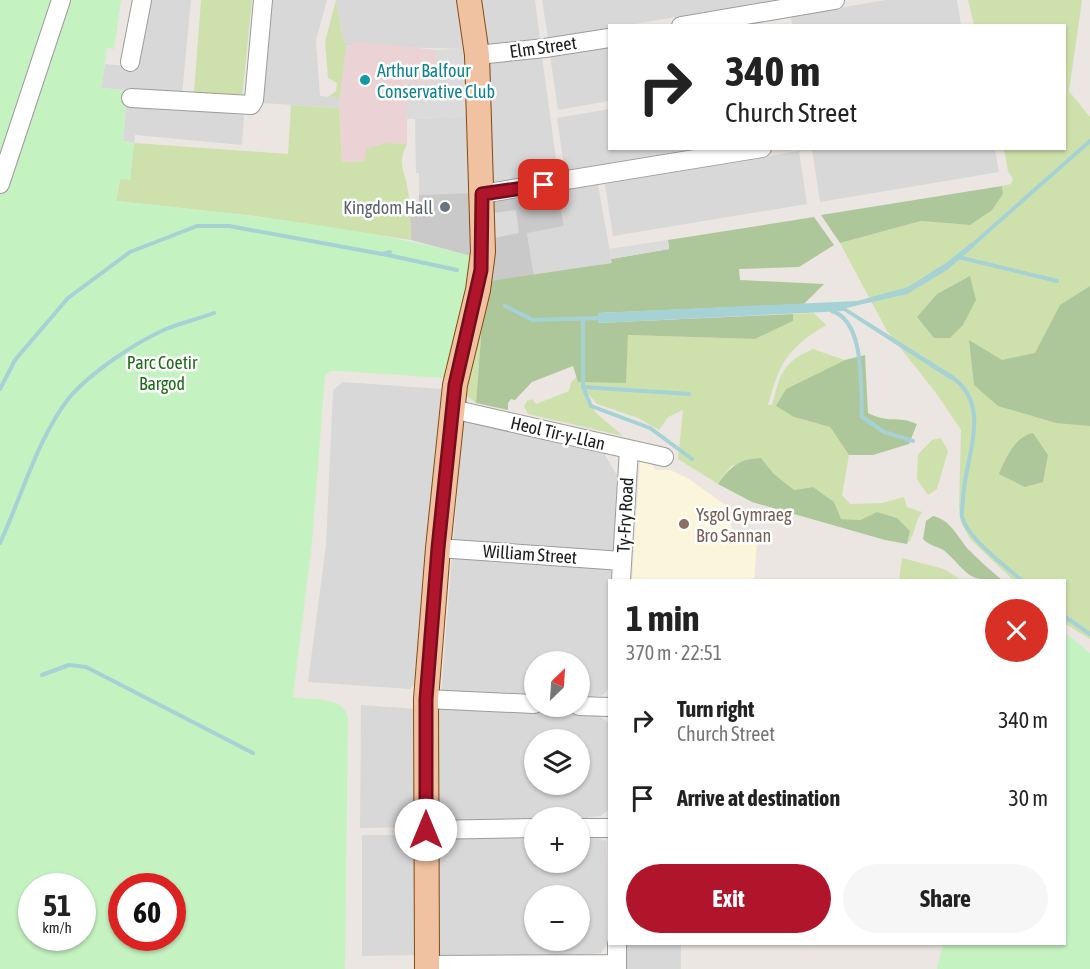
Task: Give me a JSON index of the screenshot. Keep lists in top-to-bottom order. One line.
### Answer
{"streets":{"street":["Elm Street","Heol Tir-y-Llan","Ty-Fry Road","William Street"]},"crossings":[["Heol Tir-y-Llan","Ty-Fry Road"],["Ty-Fry Road","William Street"]],"parks":["Parc Coetir Bargod"],"places":["Arthur Balfour Conservative Club","Kingdom Hall","Ysgol Gymraeg Bro Sannan"],"north":"top right","page":{"turn":["340 m","Church Street"],"heading":["1 min","370 m · 22:51"],"map_buttons":["+","−"],"list":[{"name":"Turn right","note":"Church Street","value":"340 m"},{"name":"Arrive at destination","value":"30 m"}],"buttons":["Exit","Share"],"speed":"51 km/h","limit":"60"}}
